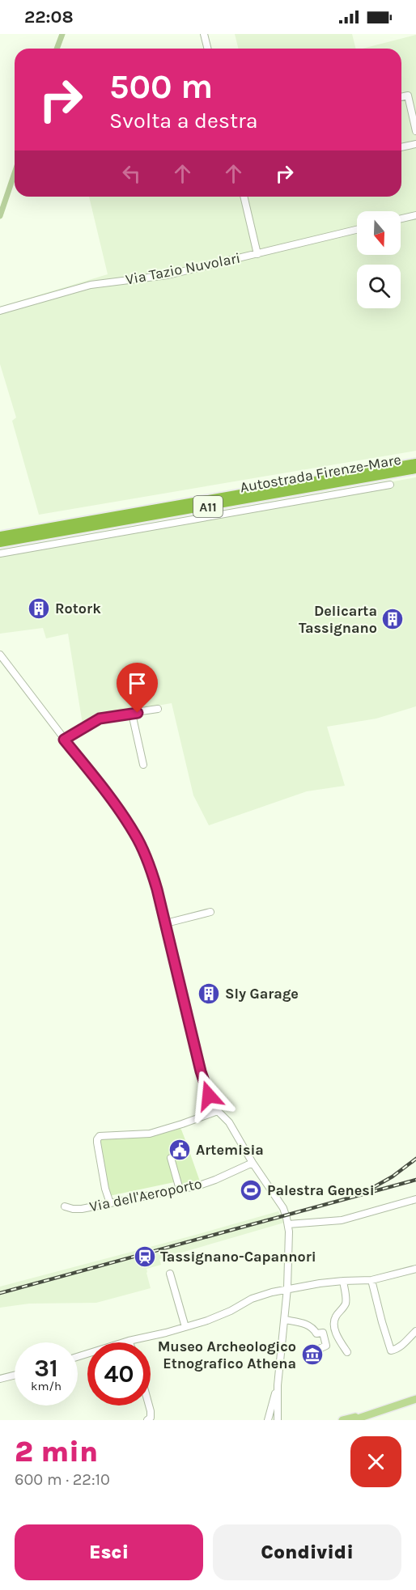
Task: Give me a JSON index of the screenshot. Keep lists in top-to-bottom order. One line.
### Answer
{"streets":{"highway":["Autostrada Firenze-Mare","A11"],"street":["Via Tazio Nuvolari","Via dell'Aeroporto"]},"places":{"building":["Rotork","Delicarta Tassignano","Sly Garage"],"public building":["Artemisia"],"sports":["Palestra Genesi"],"station":["Tassignano-Capannori"],"museum":["Museo Archeologico Etnografico Athena"]},"north":"bottom","page":{"status":"22:08","turn":["500 m","Svolta a destra"],"speed":"31 km/h","limit":"40","heading":["2 min","600 m · 22:10"],"buttons":["Esci","Condividi"]}}
